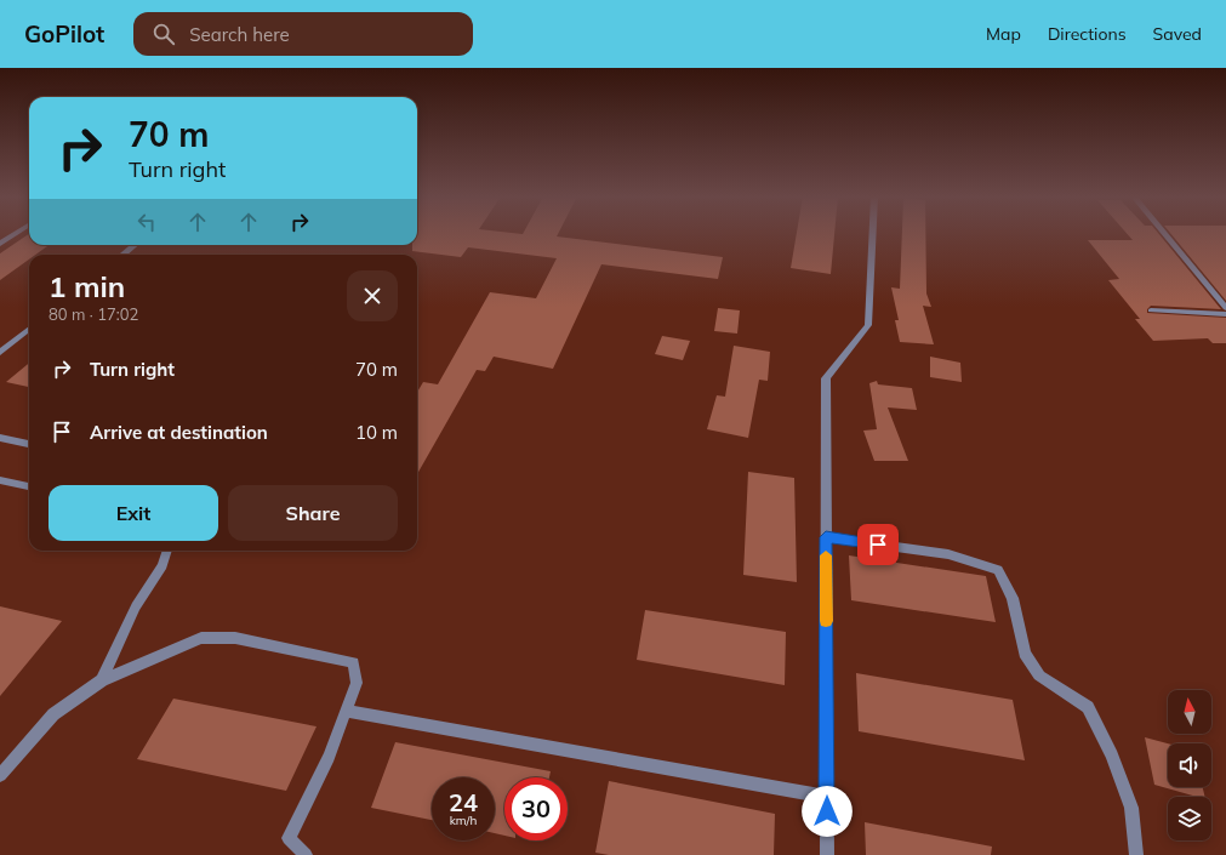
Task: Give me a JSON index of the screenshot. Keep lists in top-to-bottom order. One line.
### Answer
{"north":"top","page":{"header":"GoPilot","search":"Search here","nav":["Map","Directions","Saved"],"turn":["70 m","Turn right"],"heading":["1 min","80 m · 17:02"],"list":[{"name":"Turn right","value":"70 m"},{"name":"Arrive at destination","value":"10 m"}],"buttons":["Exit","Share"],"speed":"24 km/h","limit":"30"}}
